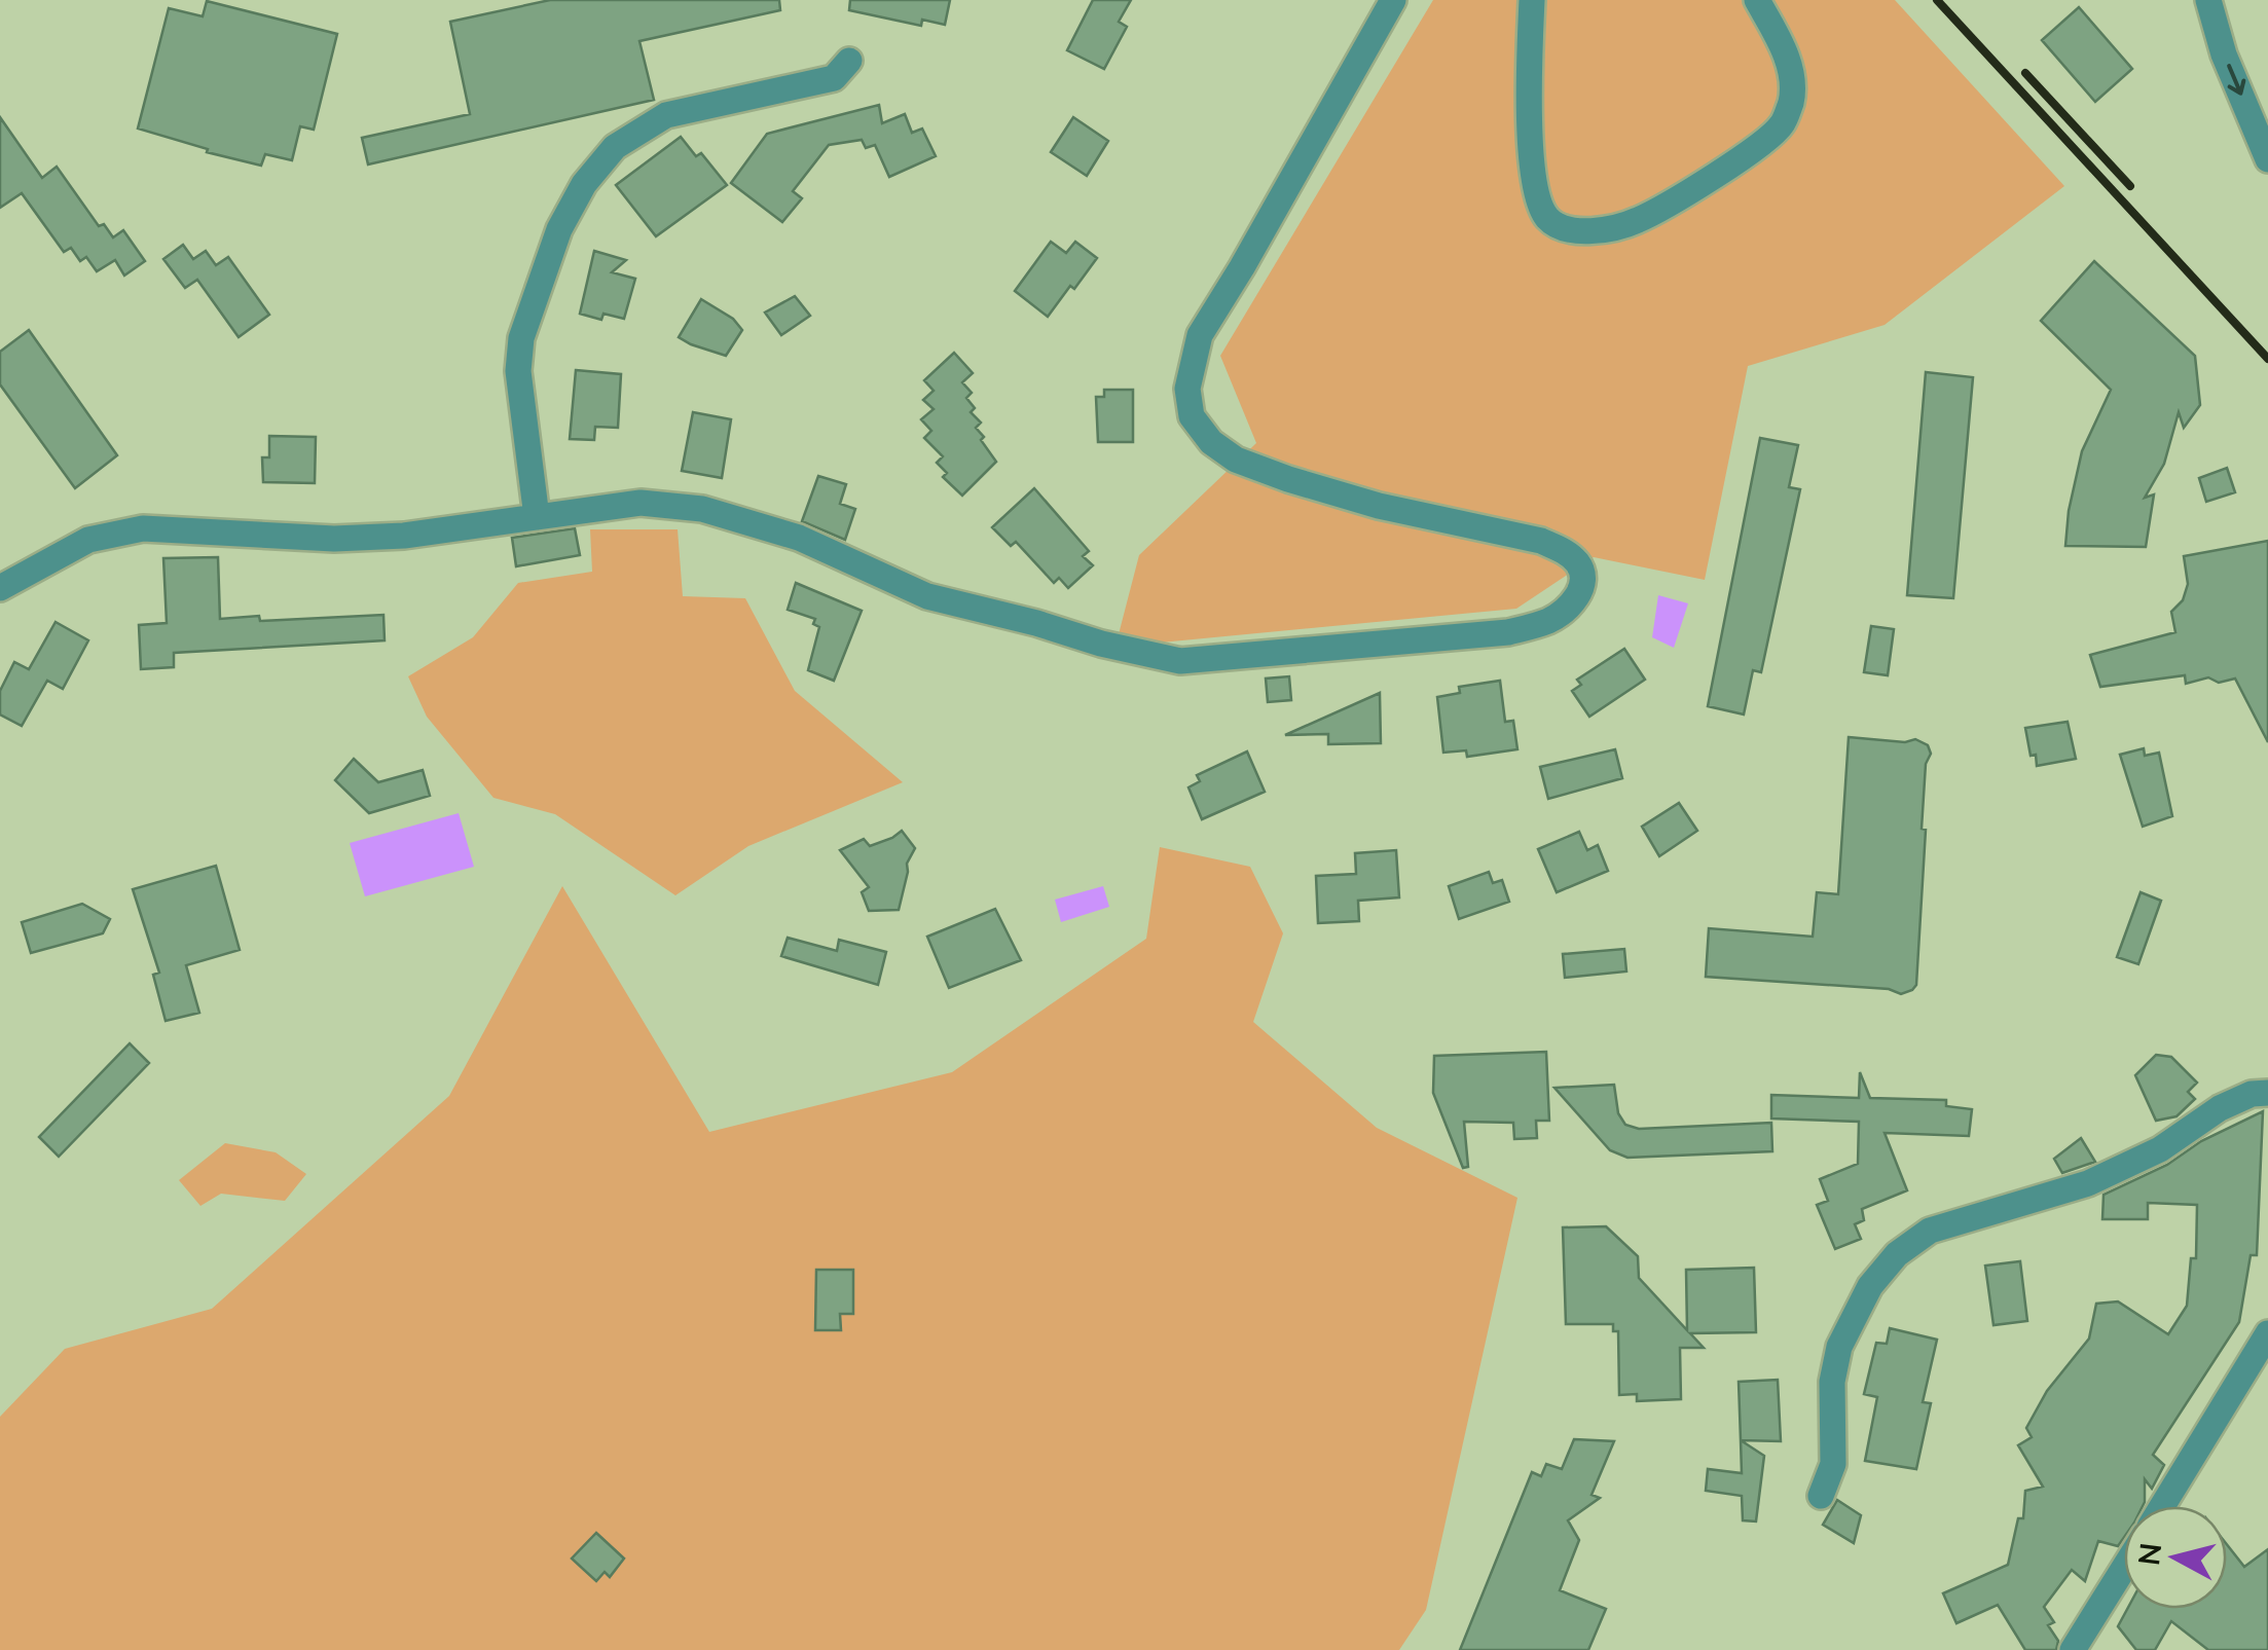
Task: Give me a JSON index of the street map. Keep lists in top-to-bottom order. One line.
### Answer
{"north":"left"}
